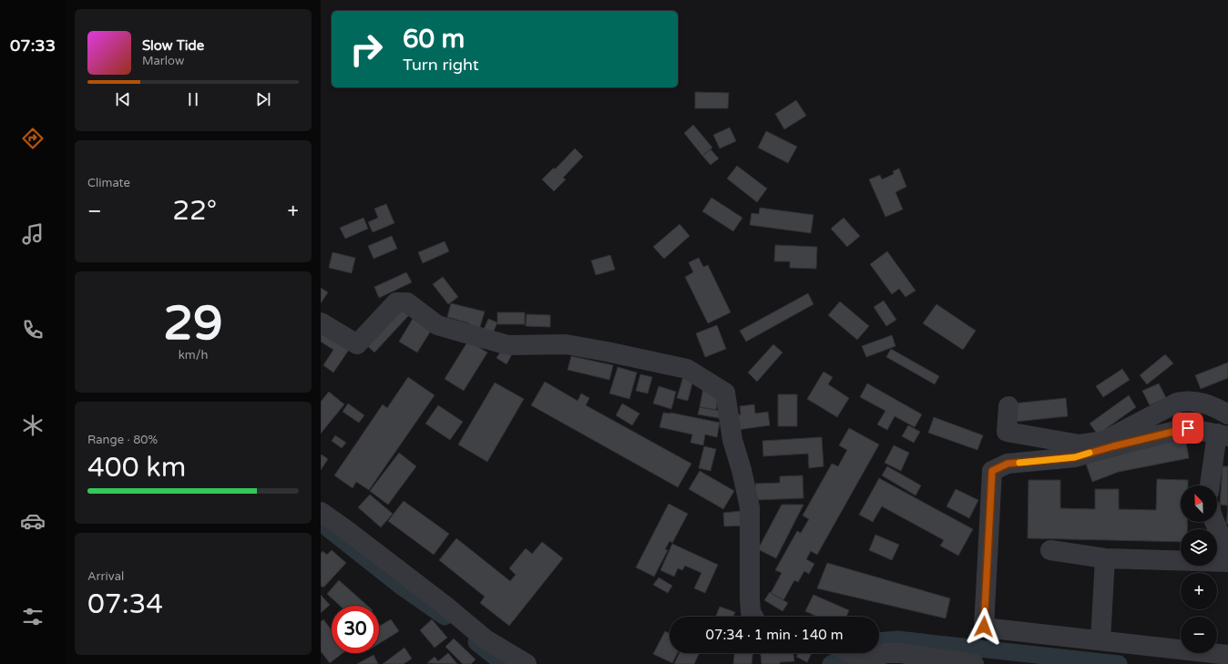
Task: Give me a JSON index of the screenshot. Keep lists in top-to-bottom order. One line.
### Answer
{"north":"top left","page":{"tabs":"07:33","turn":["60 m","Turn right"],"song":["Slow Tide","Marlow"],"tile":["Climate",["29","km/h"],["Range · 80%","400 km"],["Arrival","07:34"]],"heat":["−","22°","+"],"map_buttons":["+","−"],"limit":"30","trip":"07:34 · 1 min · 140 m"}}
